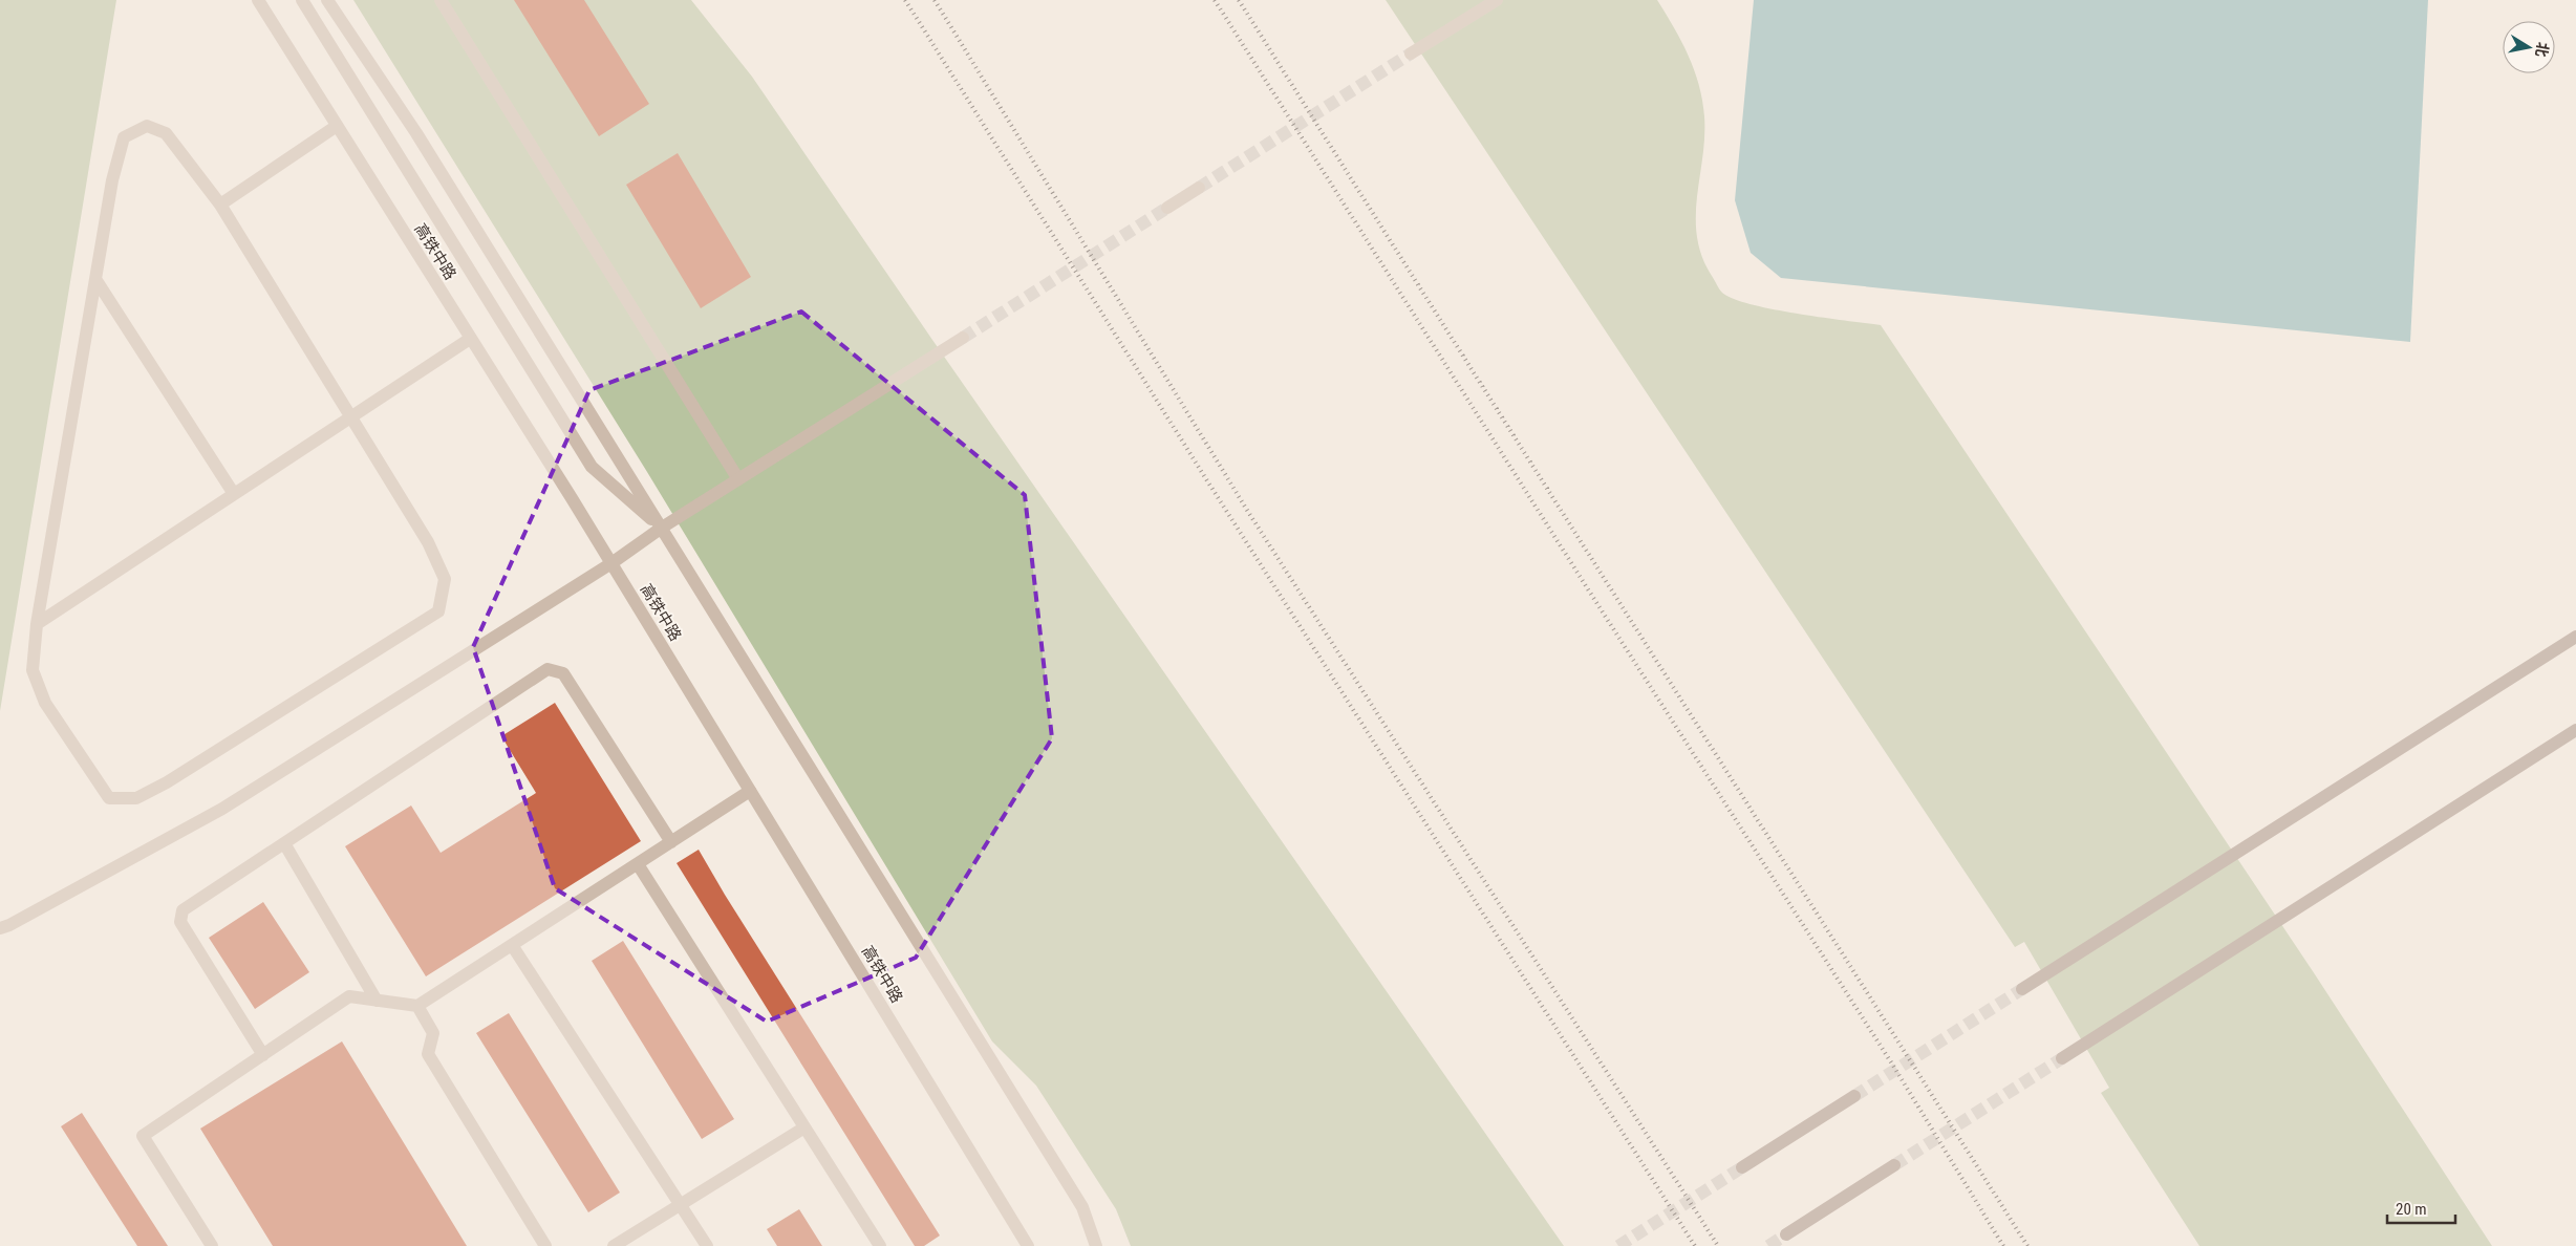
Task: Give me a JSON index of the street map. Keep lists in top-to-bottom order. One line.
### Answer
{"streets":{"street":["高铁中路"]},"scale_bar":"20 m","north":"right"}
